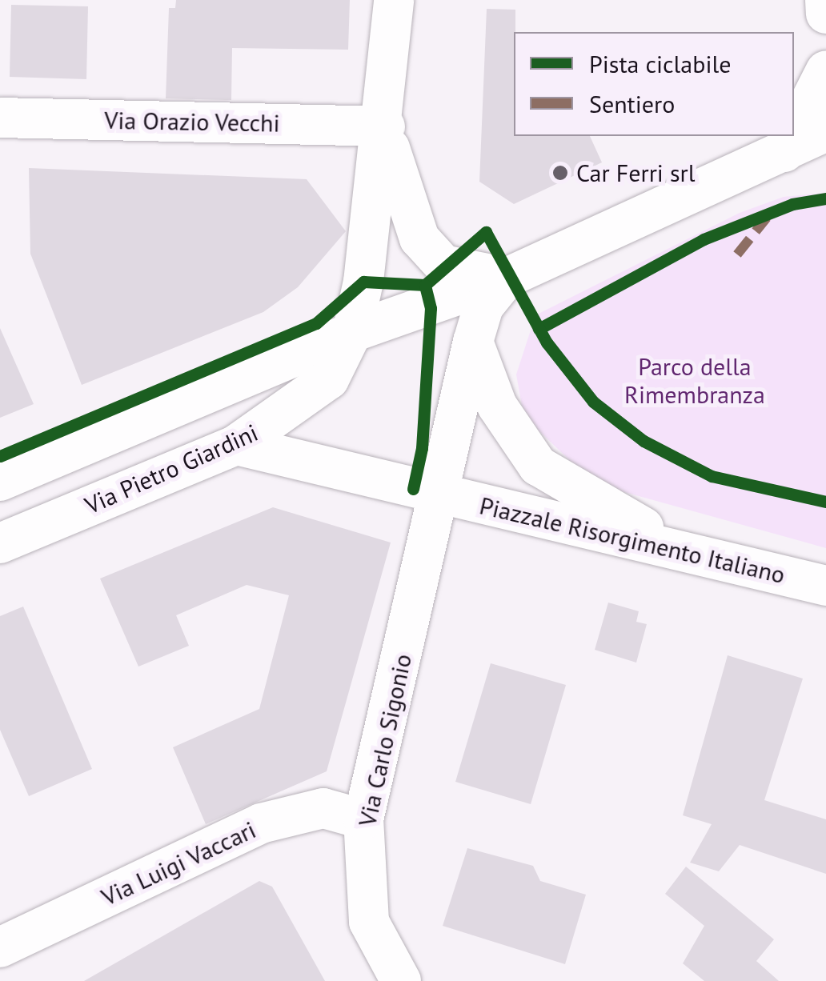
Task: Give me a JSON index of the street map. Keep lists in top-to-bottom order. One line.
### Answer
{"streets":{"street":["Via Orazio Vecchi","Via Pietro Giardini","Piazzale Risorgimento Italiano","Via Carlo Sigonio","Via Luigi Vaccari"]},"crossings":[["Via Orazio Vecchi","Via Pietro Giardini"],["Via Pietro Giardini","Piazzale Risorgimento Italiano"],["Piazzale Risorgimento Italiano","Via Carlo Sigonio"],["Via Carlo Sigonio","Via Luigi Vaccari"]],"parks":["Parco della Rimembranza"],"places":["Car Ferri srl"],"legend":["Pista ciclabile","Sentiero"]}
